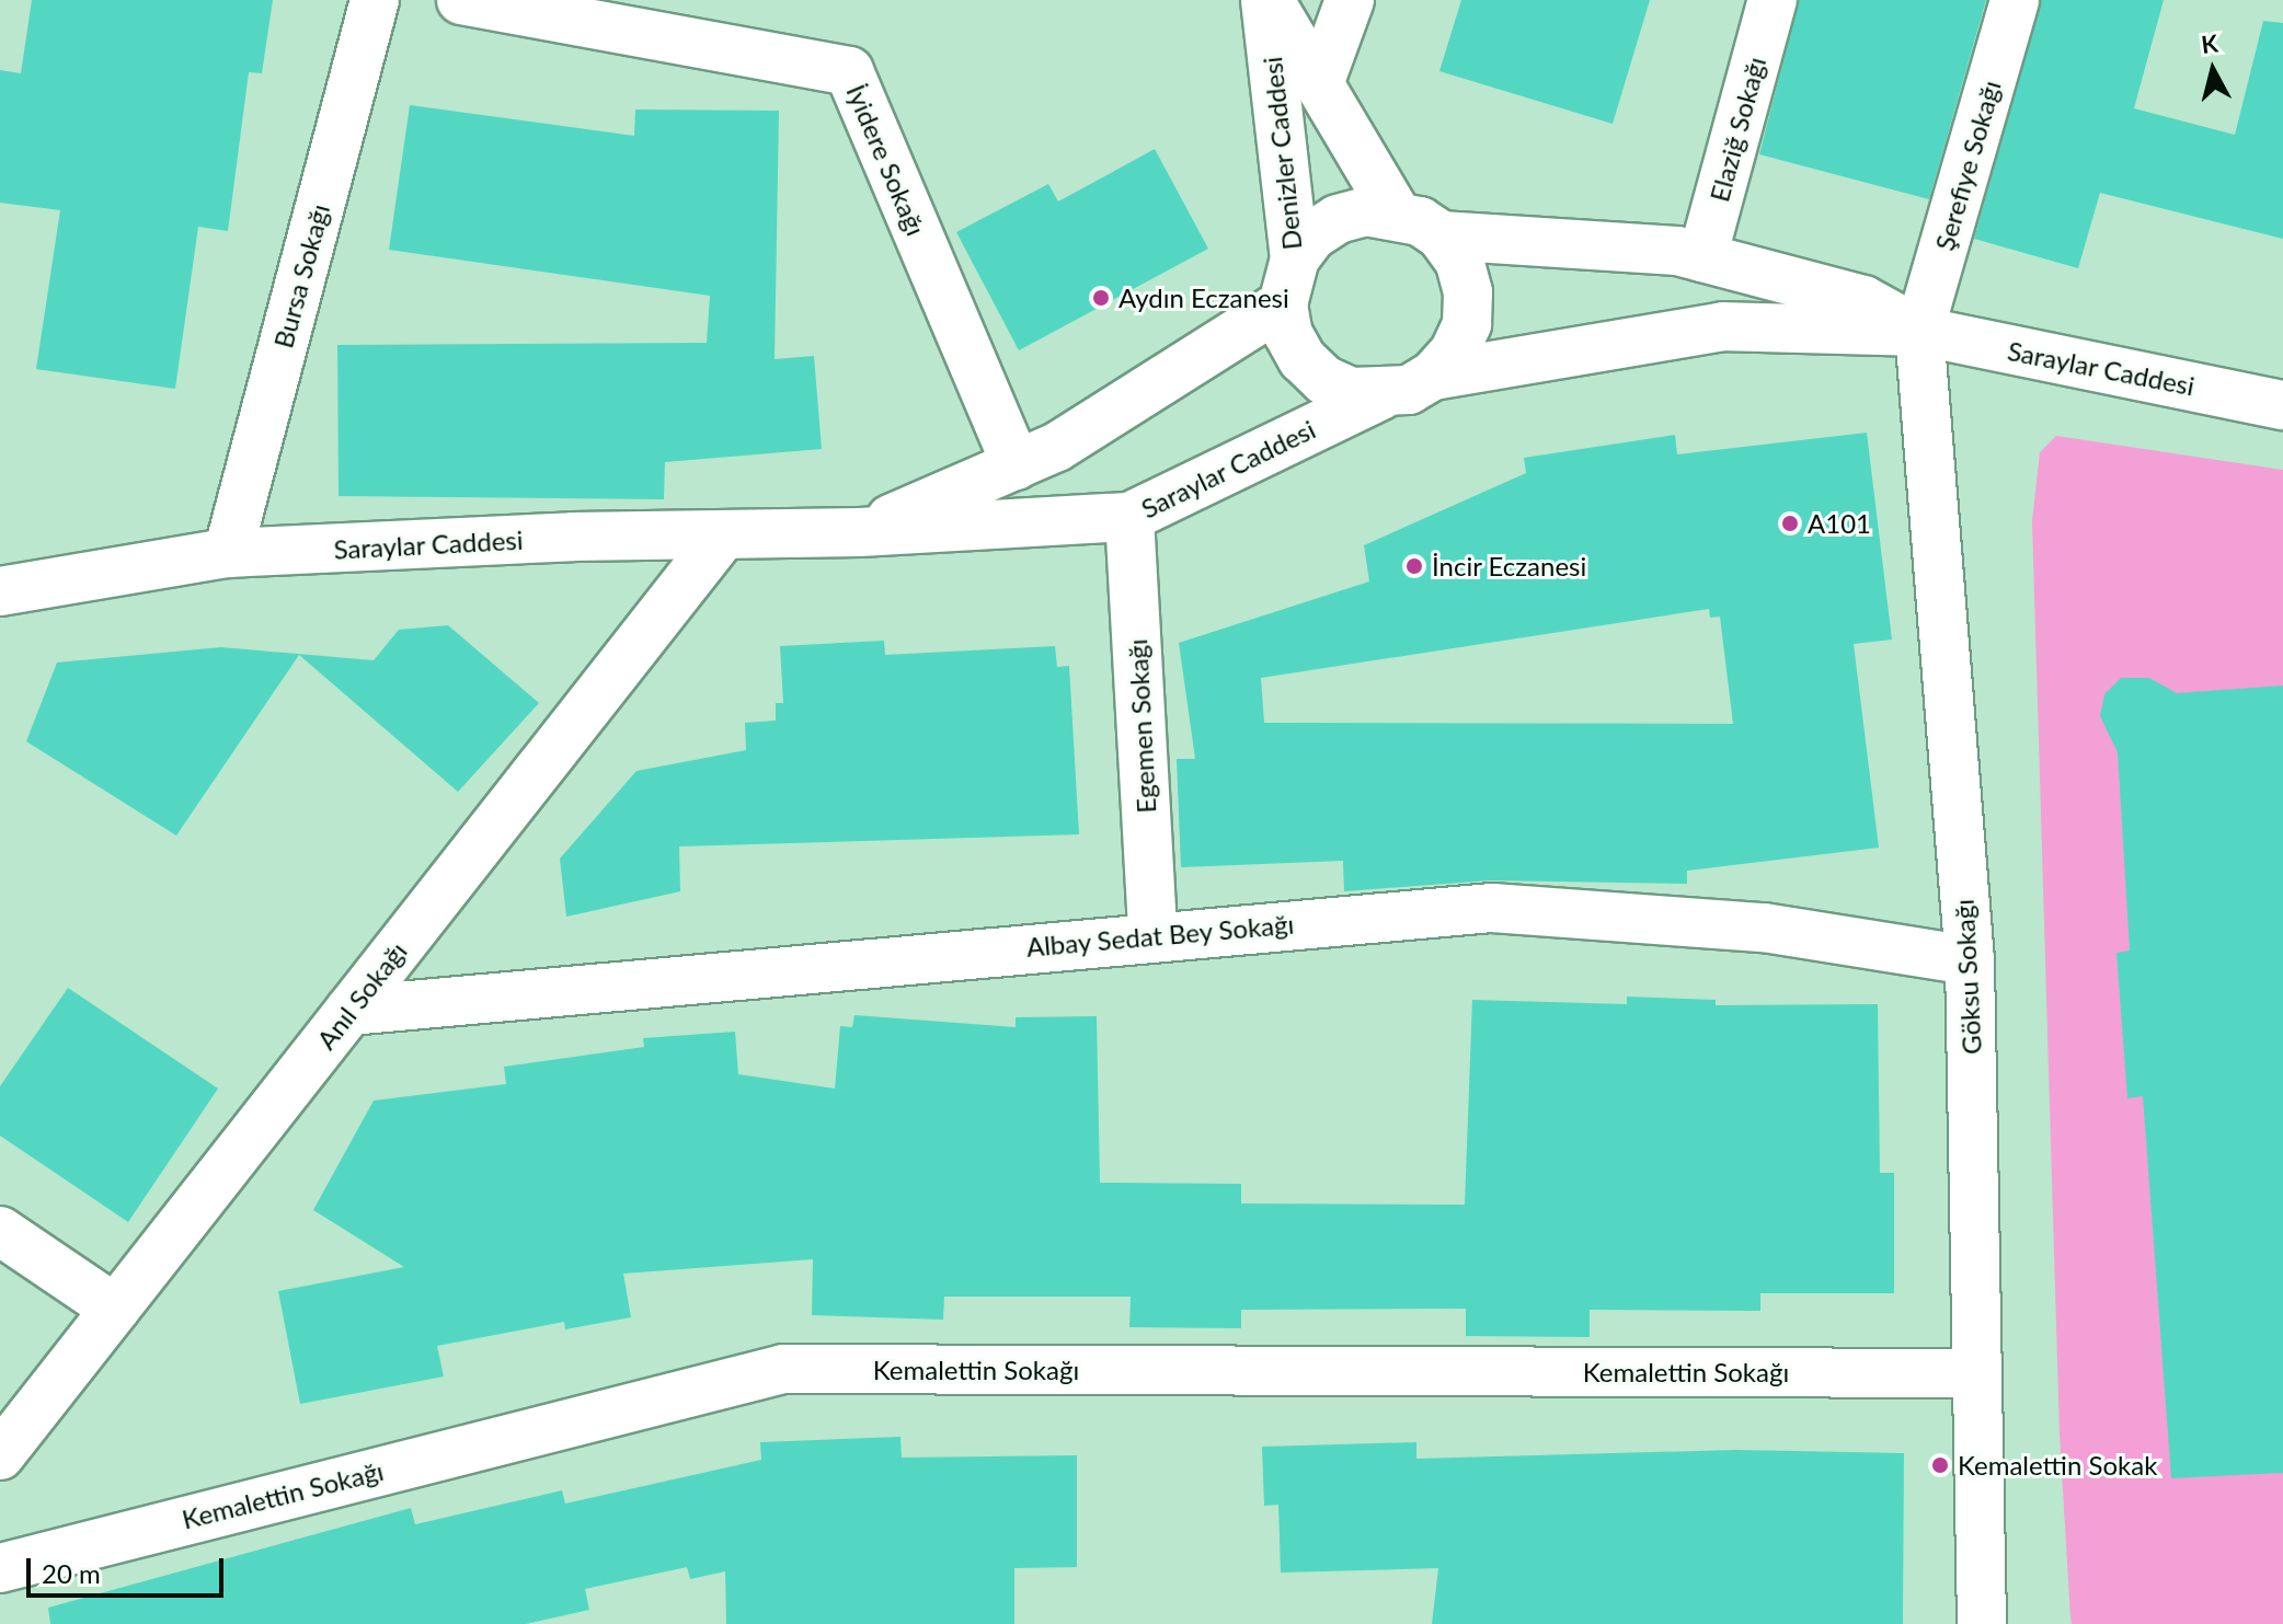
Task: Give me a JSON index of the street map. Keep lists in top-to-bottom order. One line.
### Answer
{"streets":{"street":["Elaziğ Sokağı","Denizler Caddesi","İyidere Sokağı","Şerefiye Sokağı","Bursa Sokağı","Saraylar Caddesi","Egemen Sokağı","Albay Sedat Bey Sokağı","Göksu Sokağı","Anıl Sokağı","Kemalettin Sokağı"]},"crossings":[["Elaziğ Sokağı","Saraylar Caddesi"],["Denizler Caddesi","Saraylar Caddesi"],["İyidere Sokağı","Saraylar Caddesi"],["Şerefiye Sokağı","Saraylar Caddesi"],["Şerefiye Sokağı","Göksu Sokağı"],["Bursa Sokağı","Saraylar Caddesi"],["Saraylar Caddesi","Egemen Sokağı"],["Saraylar Caddesi","Göksu Sokağı"],["Saraylar Caddesi","Anıl Sokağı"],["Egemen Sokağı","Albay Sedat Bey Sokağı"],["Albay Sedat Bey Sokağı","Göksu Sokağı"],["Albay Sedat Bey Sokağı","Anıl Sokağı"],["Göksu Sokağı","Kemalettin Sokağı"]],"places":["Aydın Eczanesi","A101","İncir Eczanesi","Kemalettin Sokak"],"scale_bar":"20 m","north":"top"}
